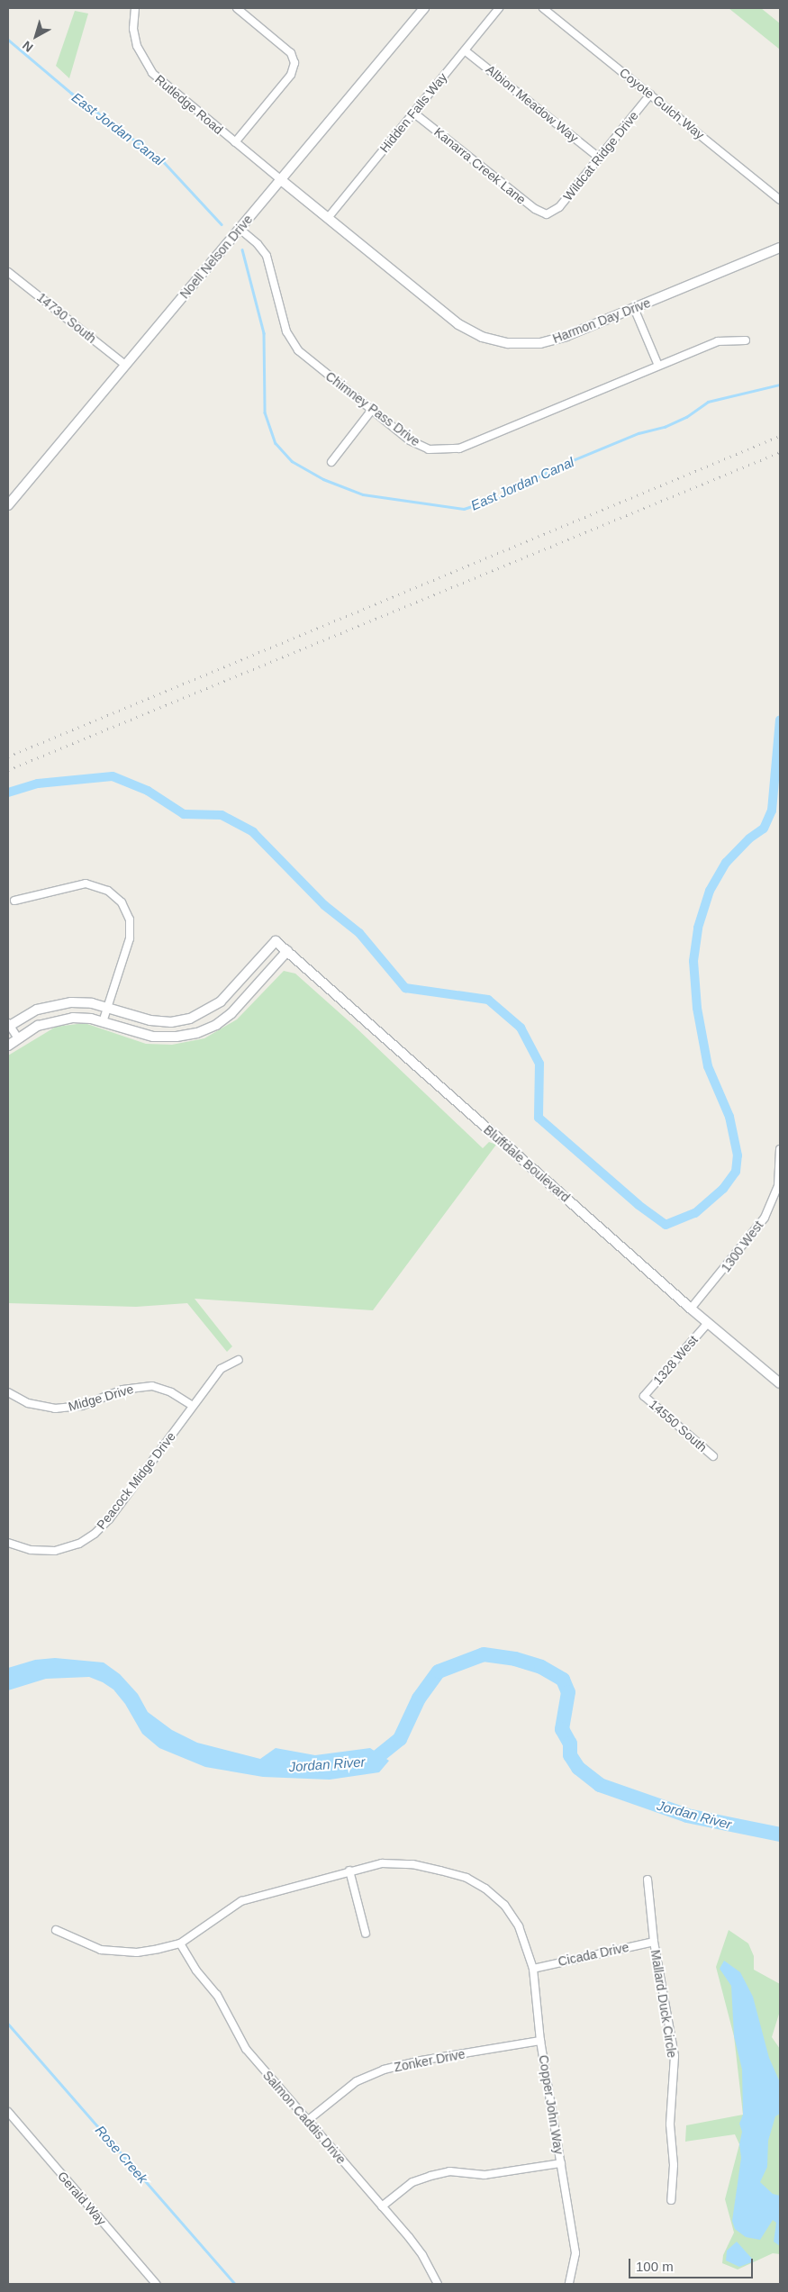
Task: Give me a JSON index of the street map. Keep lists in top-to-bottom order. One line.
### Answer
{"streets":{"street":["Albion Meadow Way","Coyote Gulch Way","Rutledge Road","Hidden Falls Way","Wildcat Ridge Drive","Kanarra Creek Lane","Noell Nelson Drive","14730 South","Harmon Day Drive","Chimney Pass Drive","Bluffdale Boulevard","1300 West","1328 West","Midge Drive","14550 South","Peacock Midge Drive","Cicada Drive","Mallard Duck Circle","Zonker Drive","Copper John Way","Salmon Caddis Drive","Gerald Way"]},"crossings":[["Albion Meadow Way","Hidden Falls Way"],["Albion Meadow Way","Wildcat Ridge Drive"],["Coyote Gulch Way","Wildcat Ridge Drive"],["Rutledge Road","Noell Nelson Drive"],["Rutledge Road","Harmon Day Drive"],["Hidden Falls Way","Kanarra Creek Lane"],["Hidden Falls Way","Harmon Day Drive"],["Wildcat Ridge Drive","Kanarra Creek Lane"],["Noell Nelson Drive","14730 South"],["Noell Nelson Drive","Harmon Day Drive"],["Noell Nelson Drive","Chimney Pass Drive"],["Bluffdale Boulevard","1300 West"],["Bluffdale Boulevard","1328 West"],["1328 West","14550 South"],["Midge Drive","Peacock Midge Drive"],["Cicada Drive","Mallard Duck Circle"],["Cicada Drive","Copper John Way"],["Zonker Drive","Copper John Way"],["Zonker Drive","Salmon Caddis Drive"],["Copper John Way","Salmon Caddis Drive"]],"water":["East Jordan Canal","Jordan River","Rose Creek"],"scale_bar":"100 m","north":"bottom left"}
